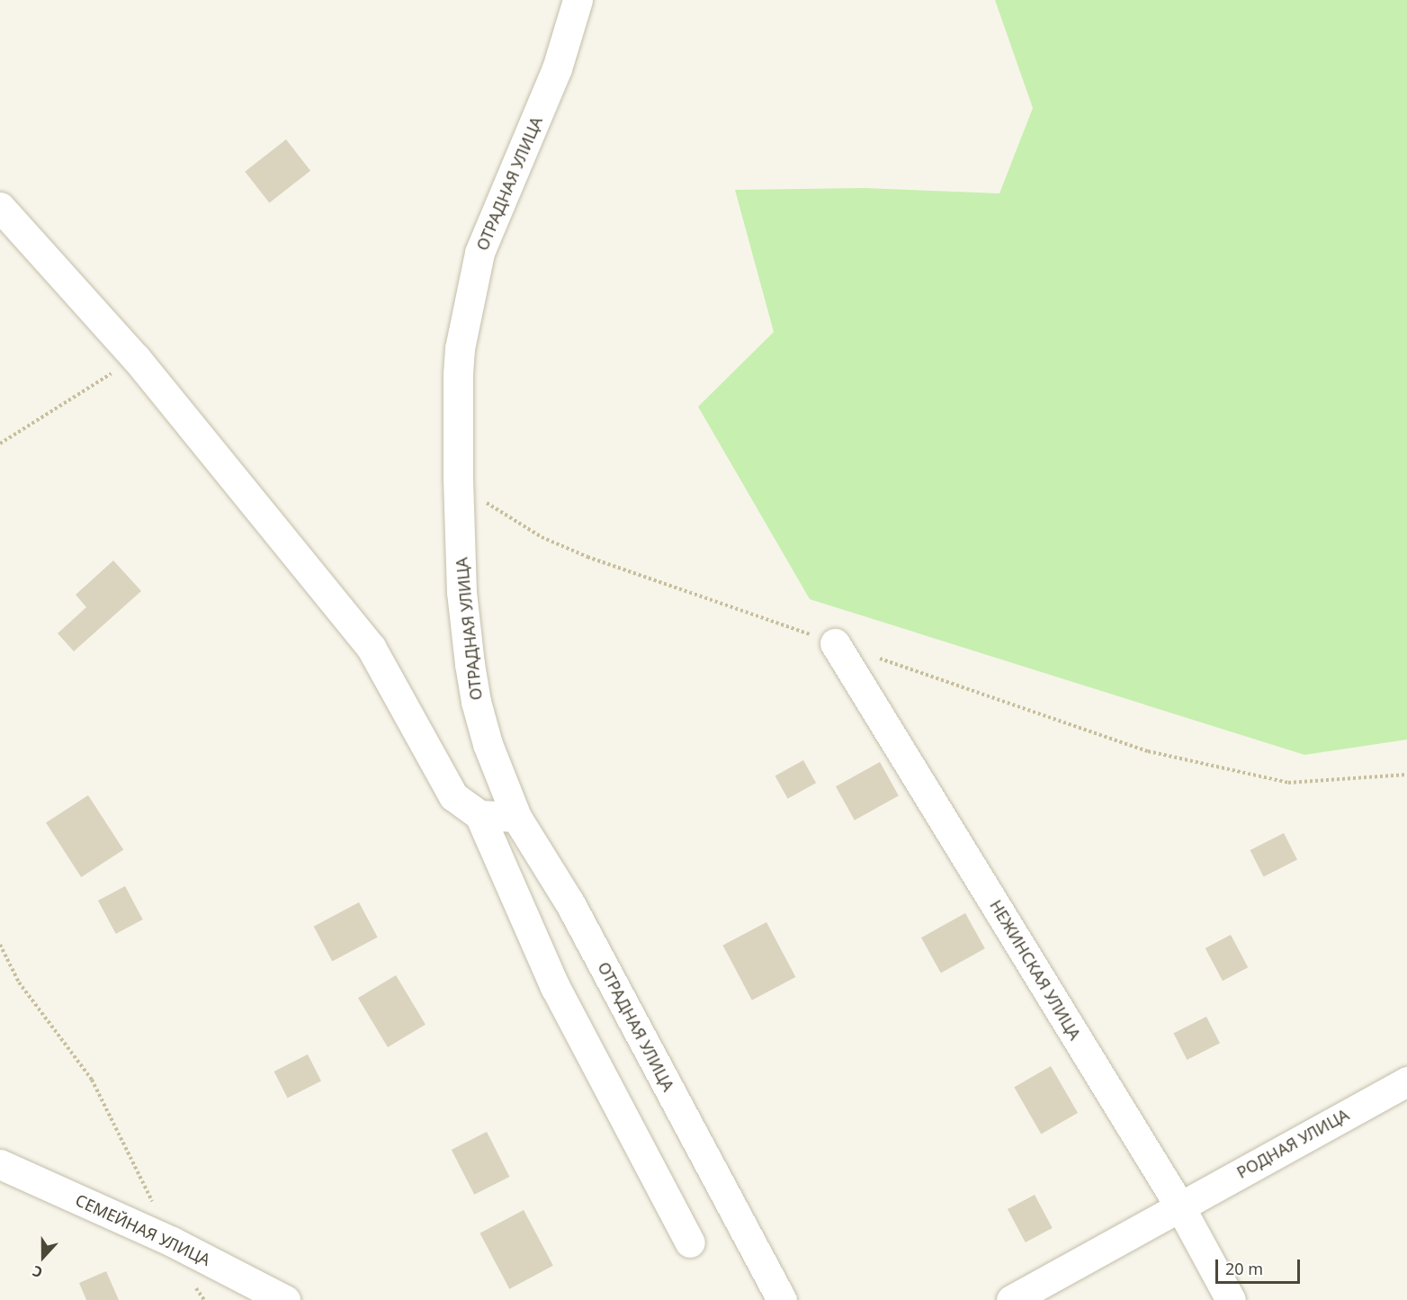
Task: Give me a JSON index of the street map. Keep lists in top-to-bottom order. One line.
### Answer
{"streets":{"street":["ОТРАДНАЯ УЛИЦА","НЕЖИНСКАЯ УЛИЦА","РОДНАЯ УЛИЦА","СЕМЕЙНАЯ УЛИЦА"]},"crossings":[["НЕЖИНСКАЯ УЛИЦА","РОДНАЯ УЛИЦА"]],"scale_bar":"20 m","north":"bottom"}
